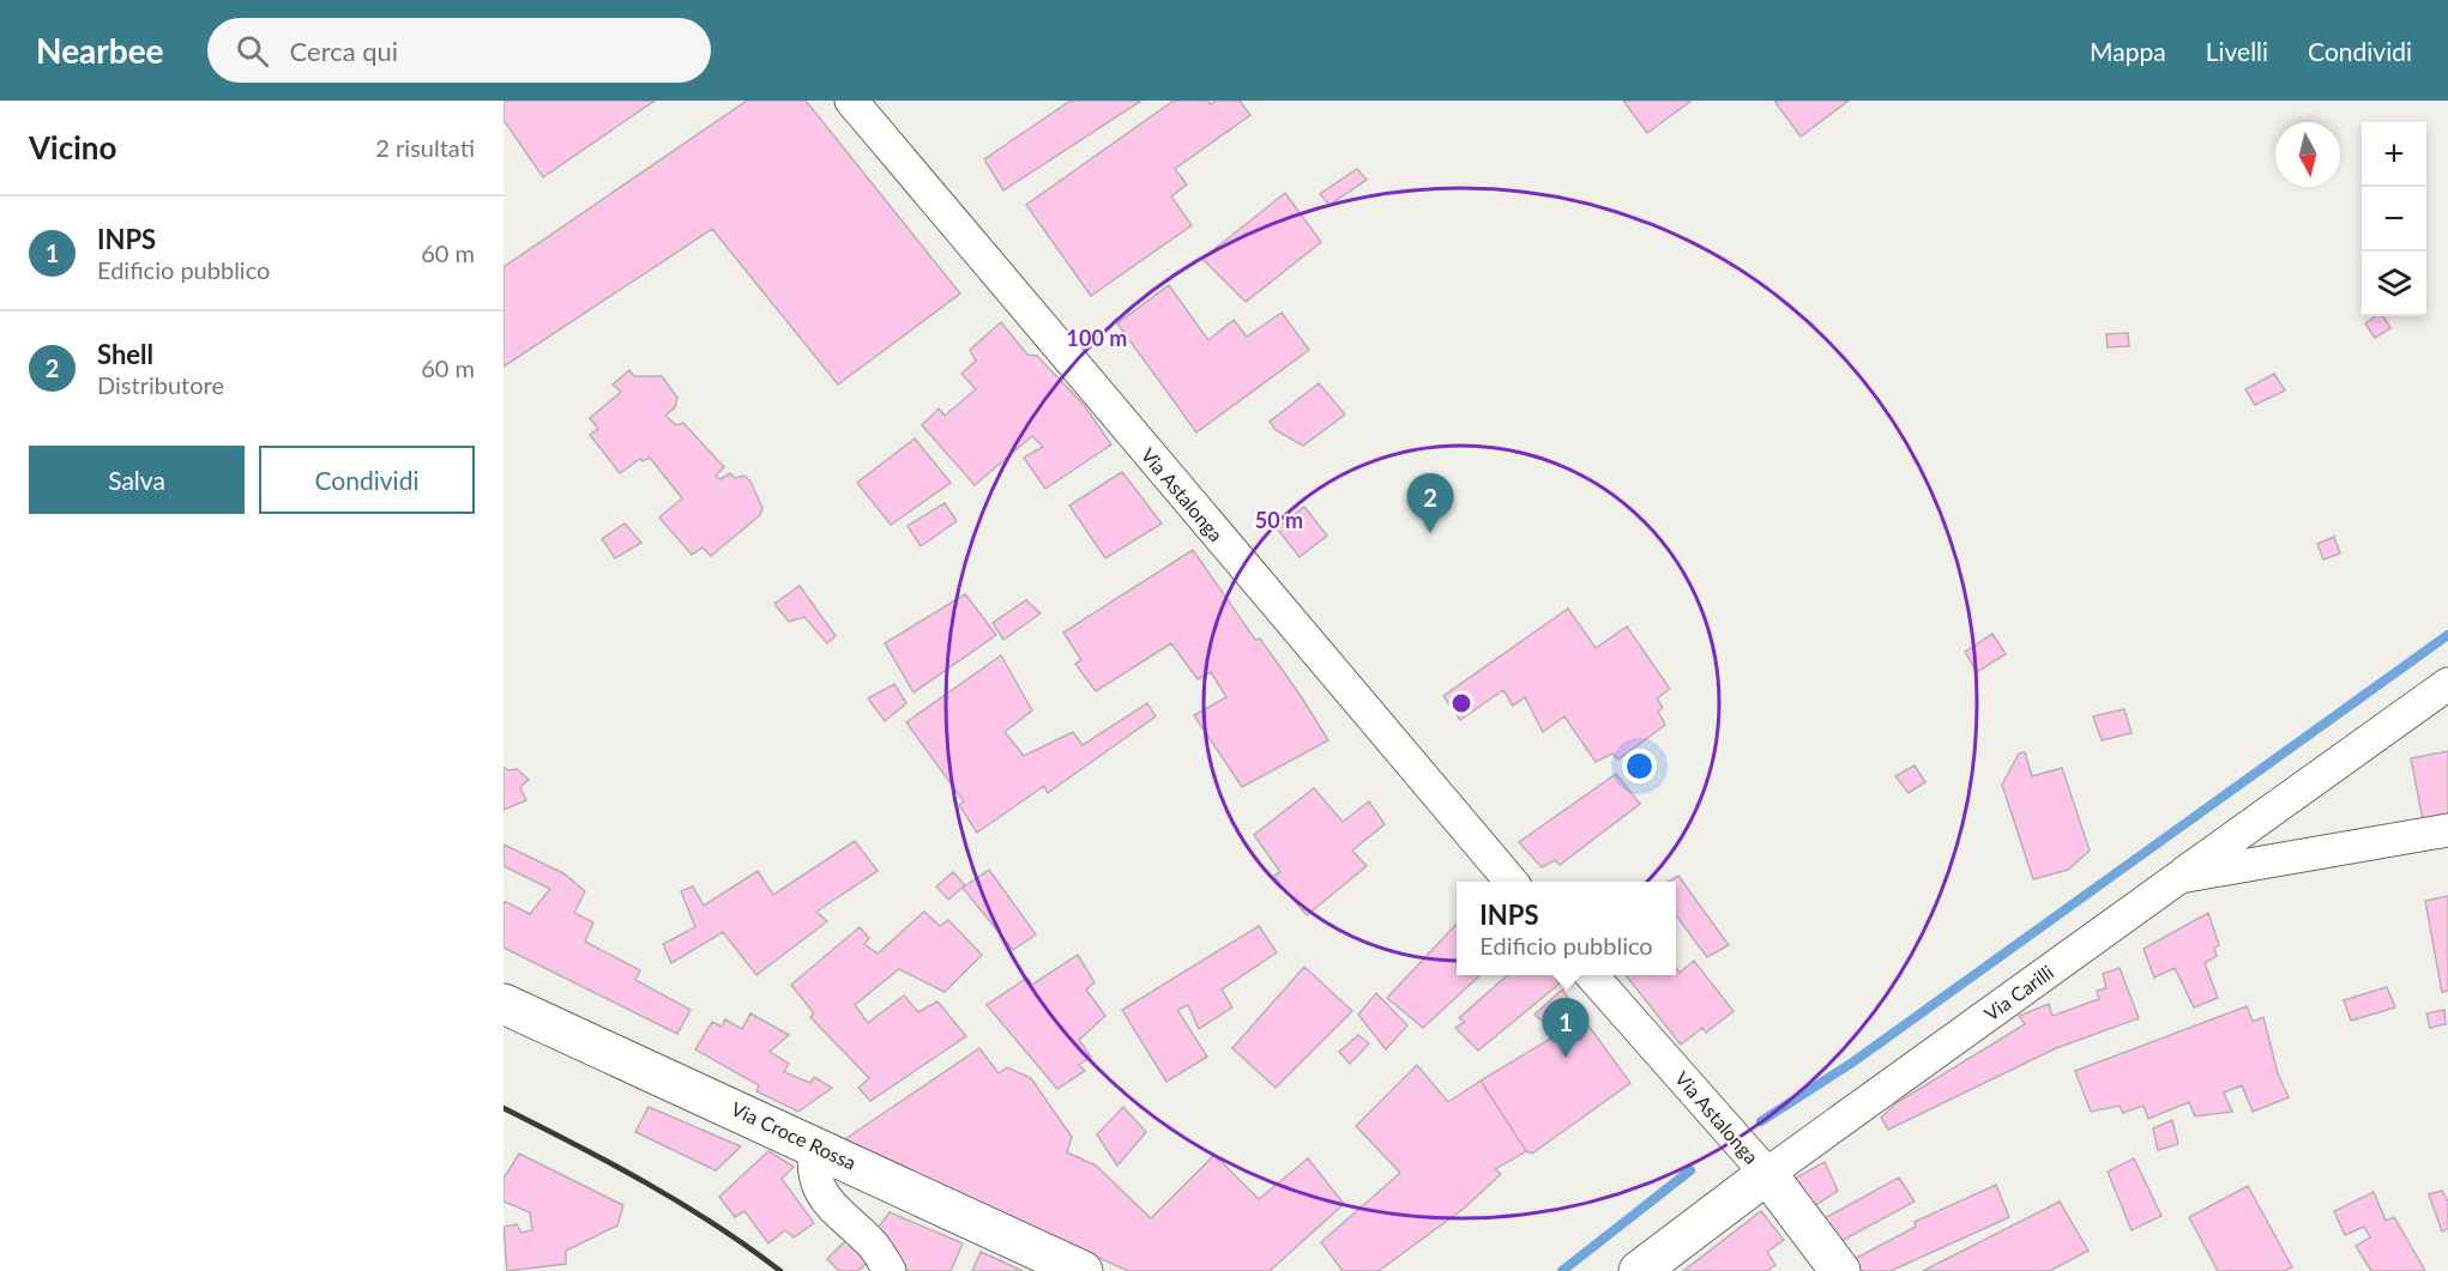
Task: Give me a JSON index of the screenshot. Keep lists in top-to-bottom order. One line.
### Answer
{"streets":{"main road":["Via Astalonga","Via Carilli","Via Croce Rossa"]},"crossings":[["Via Astalonga","Via Carilli"]],"north":"bottom","page":{"header":"Nearbee","search":"Cerca qui","nav":["Mappa","Livelli","Condividi"],"heading":["Vicino","2 risultati"],"map_buttons":["+","−"],"list":[{"mark":"1","name":"INPS","note":"Edificio pubblico","value":"60 m"},{"mark":"2","name":"Shell","note":"Distributore","value":"60 m"}],"buttons":["Salva","Condividi"],"pins":["2","1"],"popup":["INPS","Edificio pubblico"]},"rings":["100 m","50 m"]}
